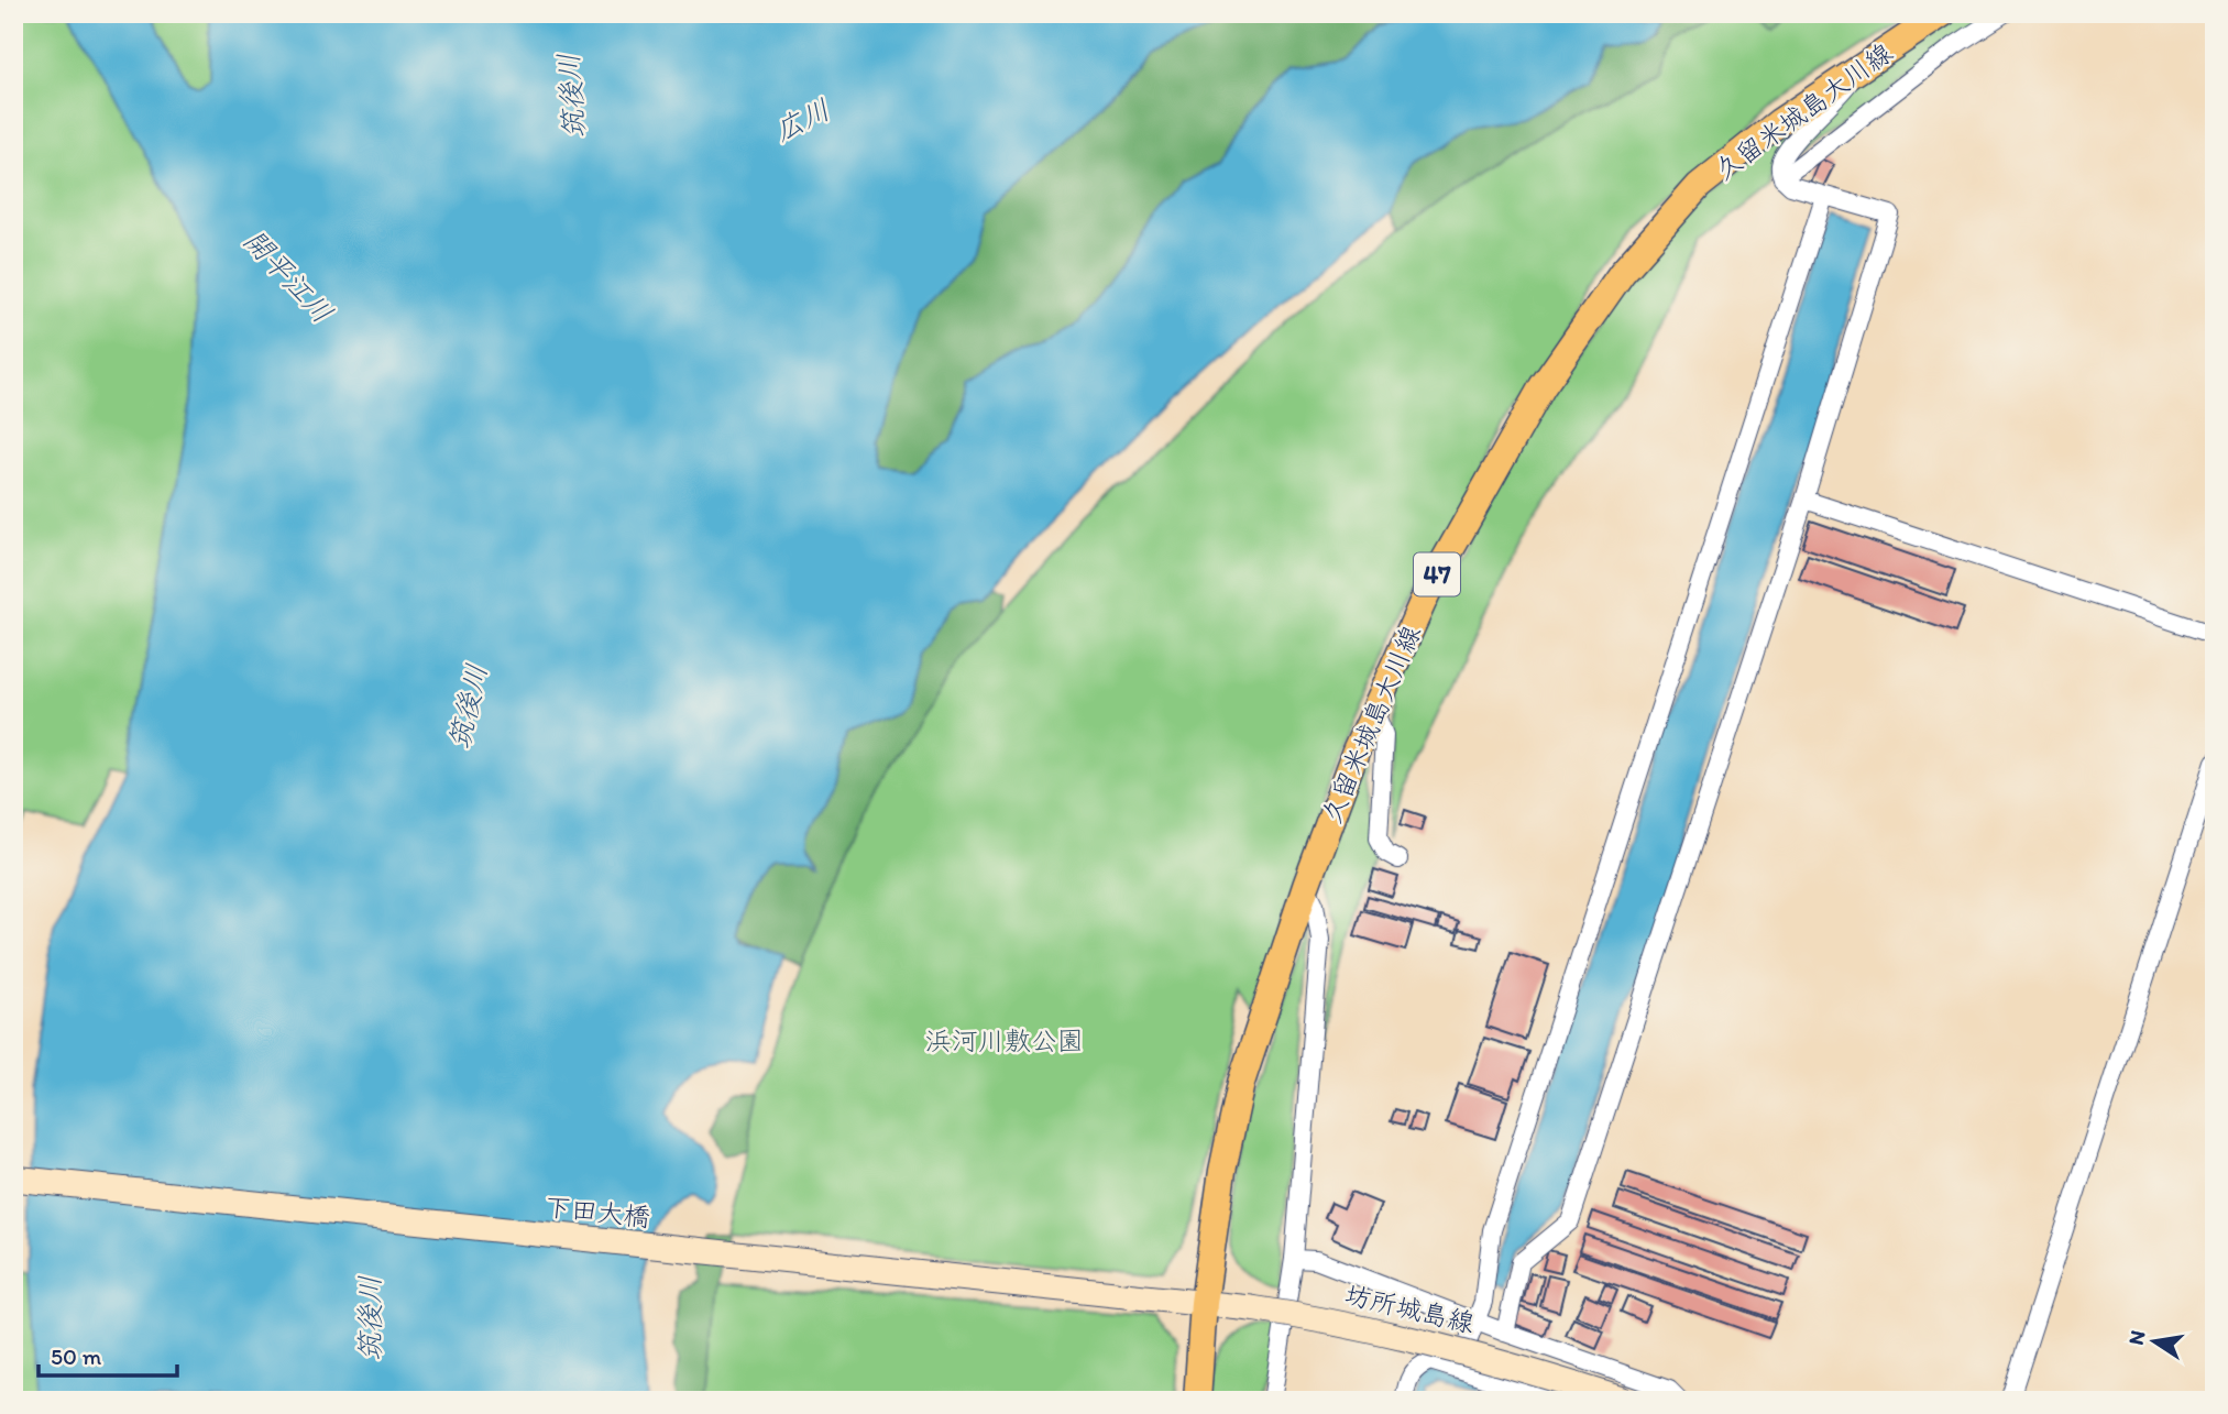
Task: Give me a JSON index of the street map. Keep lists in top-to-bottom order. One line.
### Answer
{"streets":{"main road":["久留米城島大川線","47","下田大橋","坊所城島線"]},"crossings":[["久留米城島大川線","坊所城島線"],["下田大橋","坊所城島線"]],"water":["筑後川","広川","開平江川"],"parks":["浜河川敷公園"],"scale_bar":"50 m","north":"left"}
